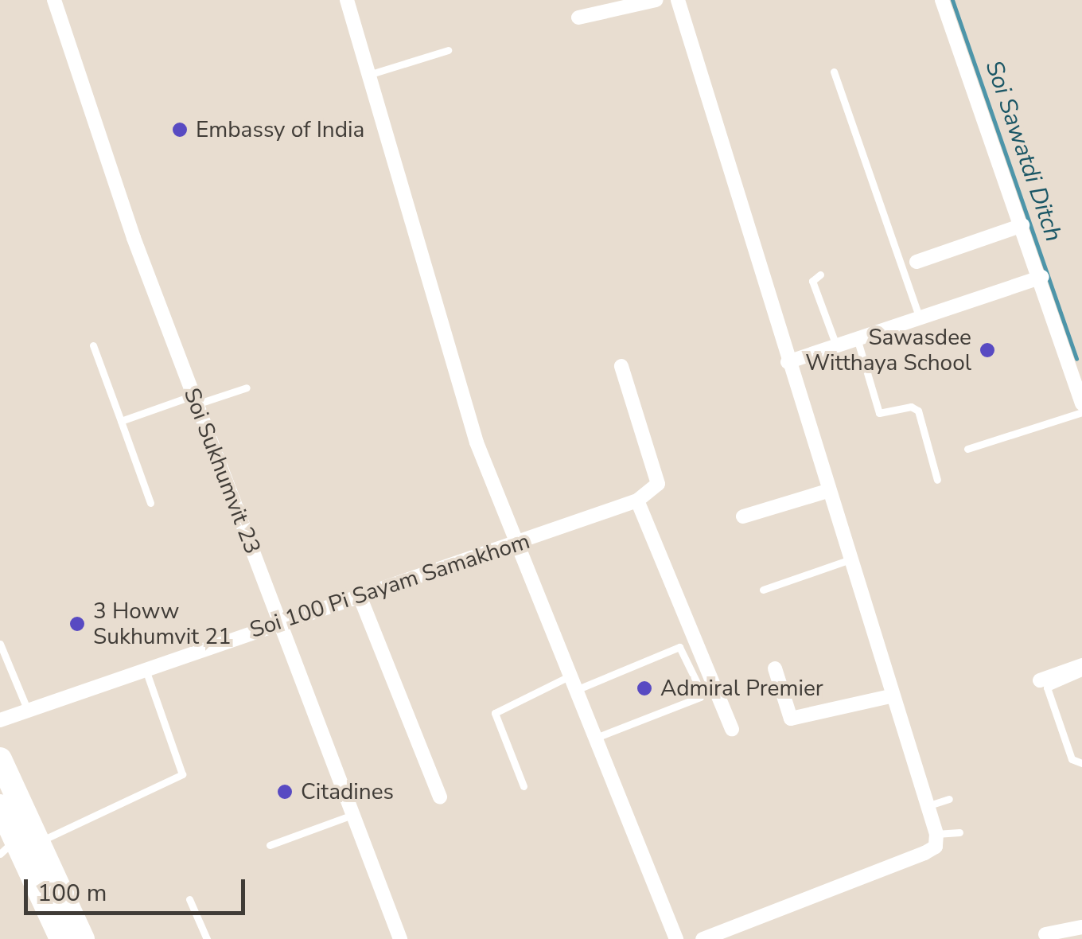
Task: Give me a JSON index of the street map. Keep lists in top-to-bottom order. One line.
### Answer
{"streets":{"street":["Soi Sukhumvit 23","Soi 100 Pi Sayam Samakhom"]},"crossings":[["Soi Sukhumvit 23","Soi 100 Pi Sayam Samakhom"]],"water":["Soi Sawatdi Ditch"],"places":["Embassy of India","Sawasdee Witthaya School","3 Howw Sukhumvit 21","Admiral Premier","Citadines"],"scale_bar":"100 m"}
